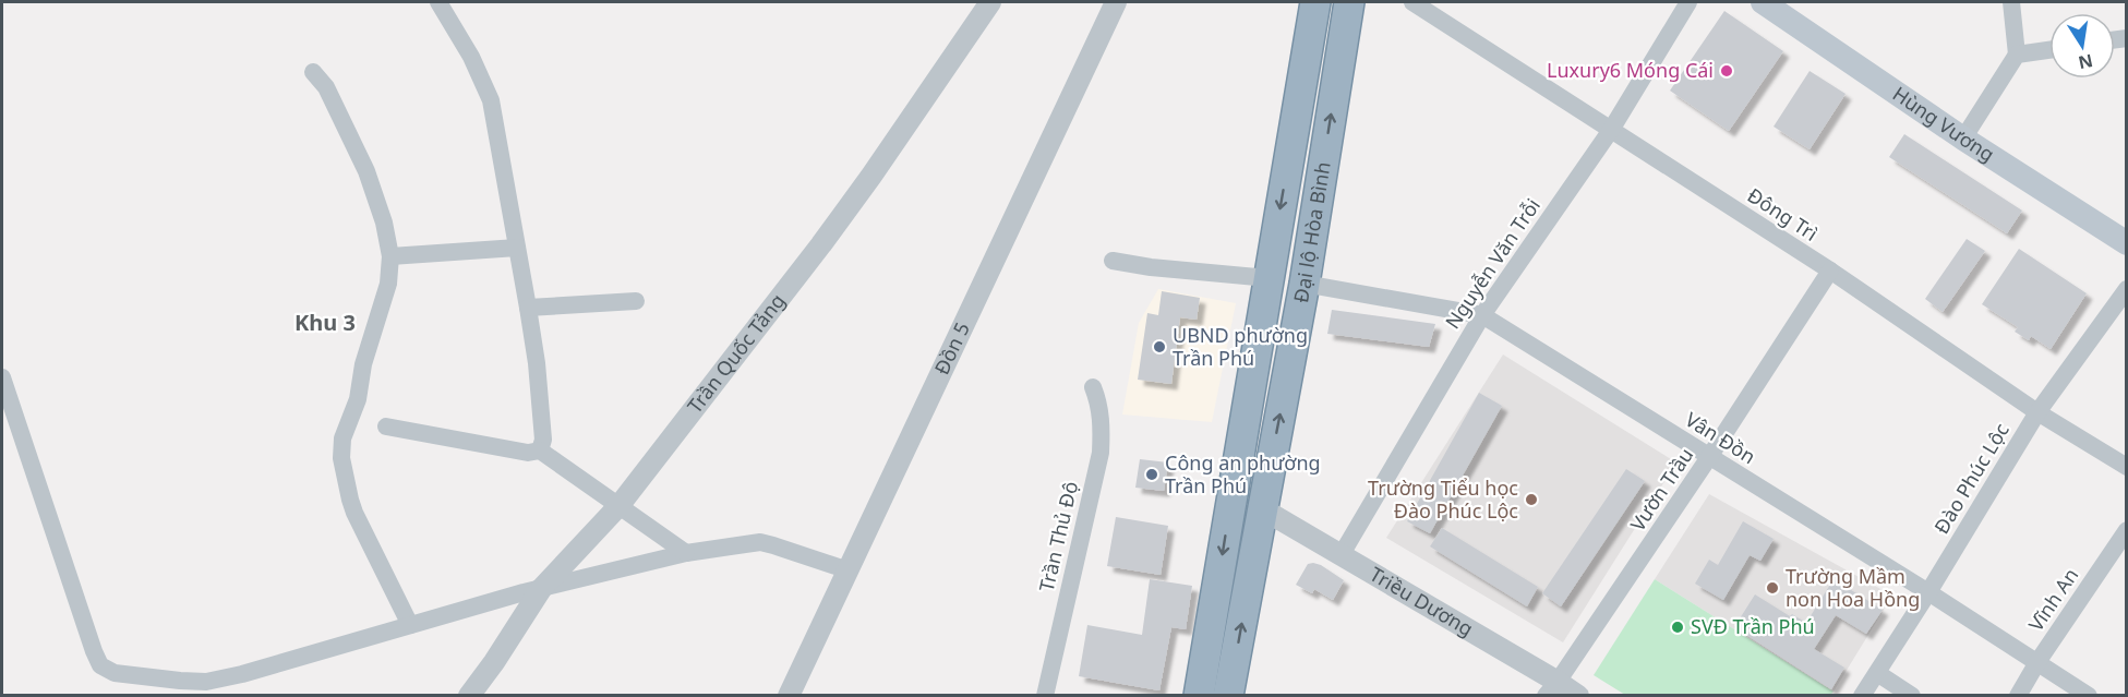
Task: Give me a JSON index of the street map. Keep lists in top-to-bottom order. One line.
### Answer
{"streets":{"highway":["Đại lộ Hòa Bình"],"main road":["Hùng Vương"],"street":["Đông Trì","Nguyễn Văn Trỗi","Đồn 5","Trần Quốc Tảng","Vân Đồn","Đào Phúc Lộc","Vườn Trầu","Trần Thủ Độ","Vĩnh An","Triều Dương"]},"crossings":[["Đông Trì","Nguyễn Văn Trỗi"],["Đông Trì","Đào Phúc Lộc"],["Đông Trì","Vườn Trầu"],["Đại lộ Hòa Bình","Vân Đồn"],["Đại lộ Hòa Bình","Triều Dương"],["Nguyễn Văn Trỗi","Vân Đồn"],["Nguyễn Văn Trỗi","Triều Dương"],["Vân Đồn","Đào Phúc Lộc"],["Vân Đồn","Vườn Trầu"],["Vân Đồn","Vĩnh An"],["Vườn Trầu","Triều Dương"]],"districts":["Khu 3"],"places":["Luxury6 Móng Cái","UBND phường Trần Phú","Công an phường Trần Phú","Trường Tiểu học Đào Phúc Lộc","Trường Mầm non Hoa Hồng","SVĐ Trần Phú"],"north":"bottom"}
